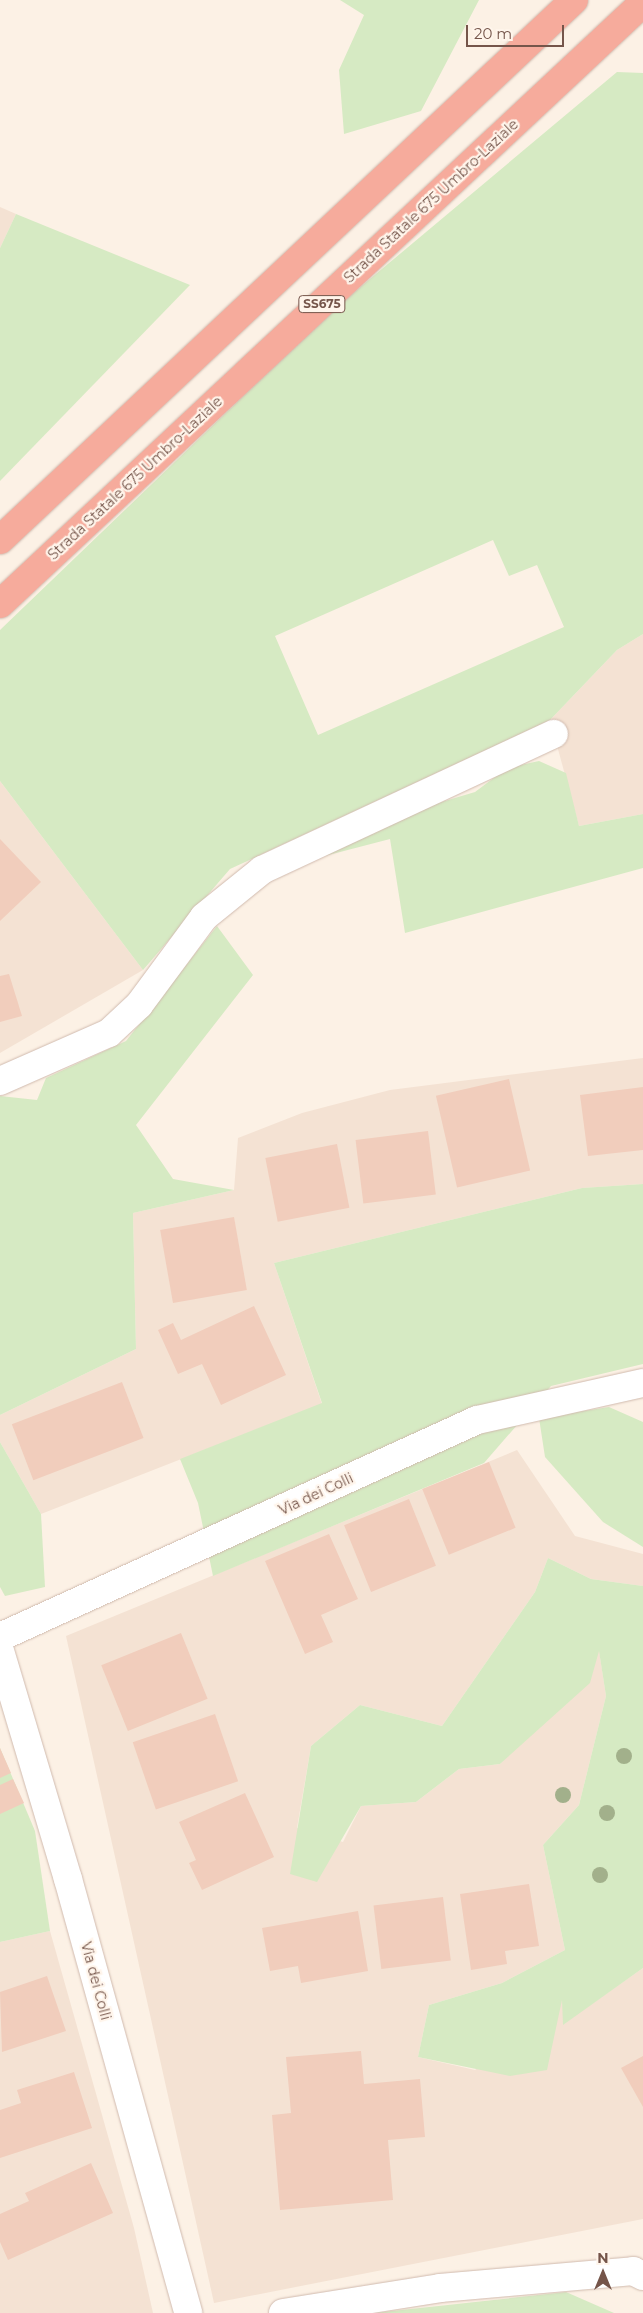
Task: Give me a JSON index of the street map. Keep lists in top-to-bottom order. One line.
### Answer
{"streets":{"highway":["Strada Statale 675 Umbro-Laziale","SS675"],"street":["Via dei Colli"]},"scale_bar":"20 m","north":"top"}
